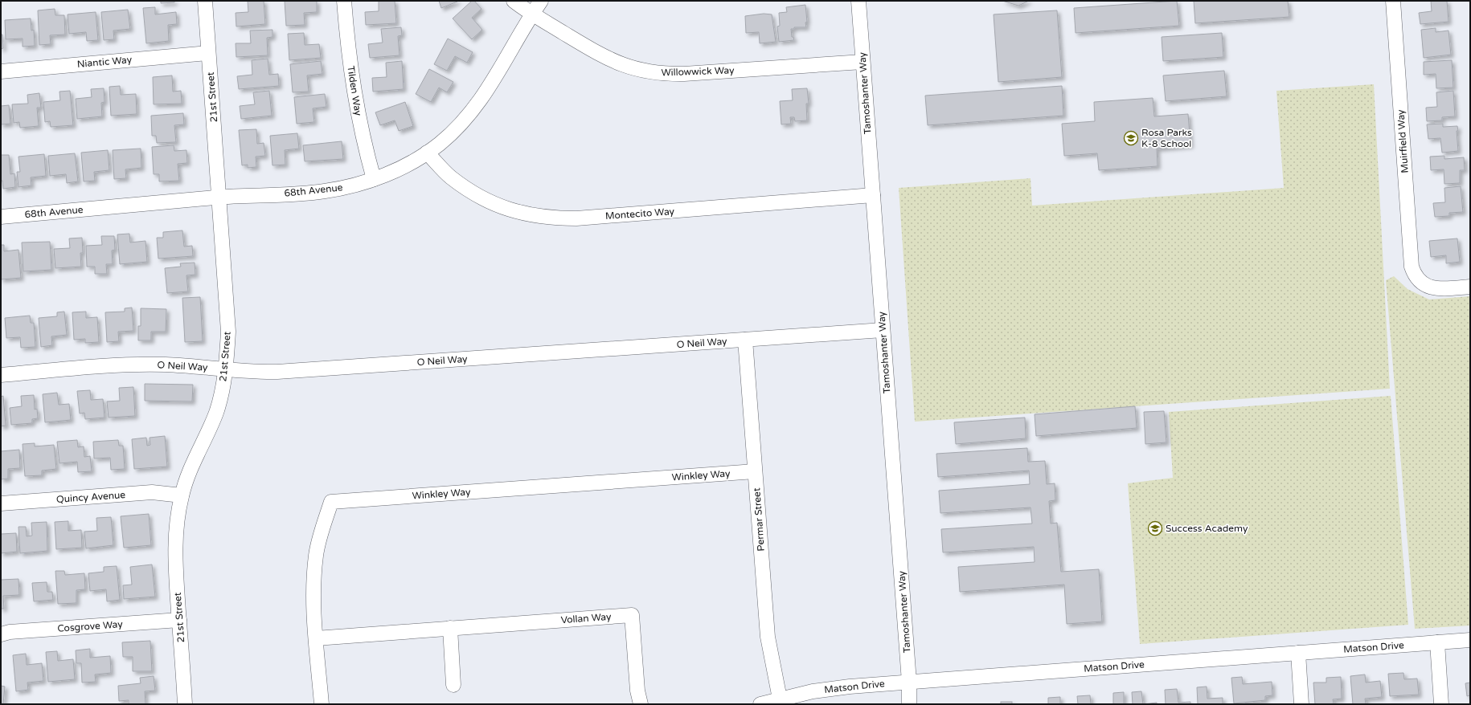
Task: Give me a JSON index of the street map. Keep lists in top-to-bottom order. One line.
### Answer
{"streets":{"street":["Niantic Way","Willowwick Way","Tilden Way","Tamoshanter Way","21st Street","Muirfield Way","68th Avenue","Montecito Way","O Neil Way","Winkley Way","Quincy Avenue","Permar Street","Vollan Way","Cosgrove Way","Matson Drive"]},"crossings":[["Niantic Way","21st Street"],["Willowwick Way","Tamoshanter Way"],["Willowwick Way","68th Avenue"],["Tilden Way","68th Avenue"],["Tamoshanter Way","Montecito Way"],["Tamoshanter Way","O Neil Way"],["Tamoshanter Way","Matson Drive"],["21st Street","68th Avenue"],["21st Street","O Neil Way"],["21st Street","Quincy Avenue"],["21st Street","Cosgrove Way"],["68th Avenue","Montecito Way"],["O Neil Way","Permar Street"],["Winkley Way","Permar Street"],["Winkley Way","Vollan Way"],["Permar Street","Matson Drive"]],"places":{"school or university":["Rosa Parks K-8 School","Success Academy"]}}
